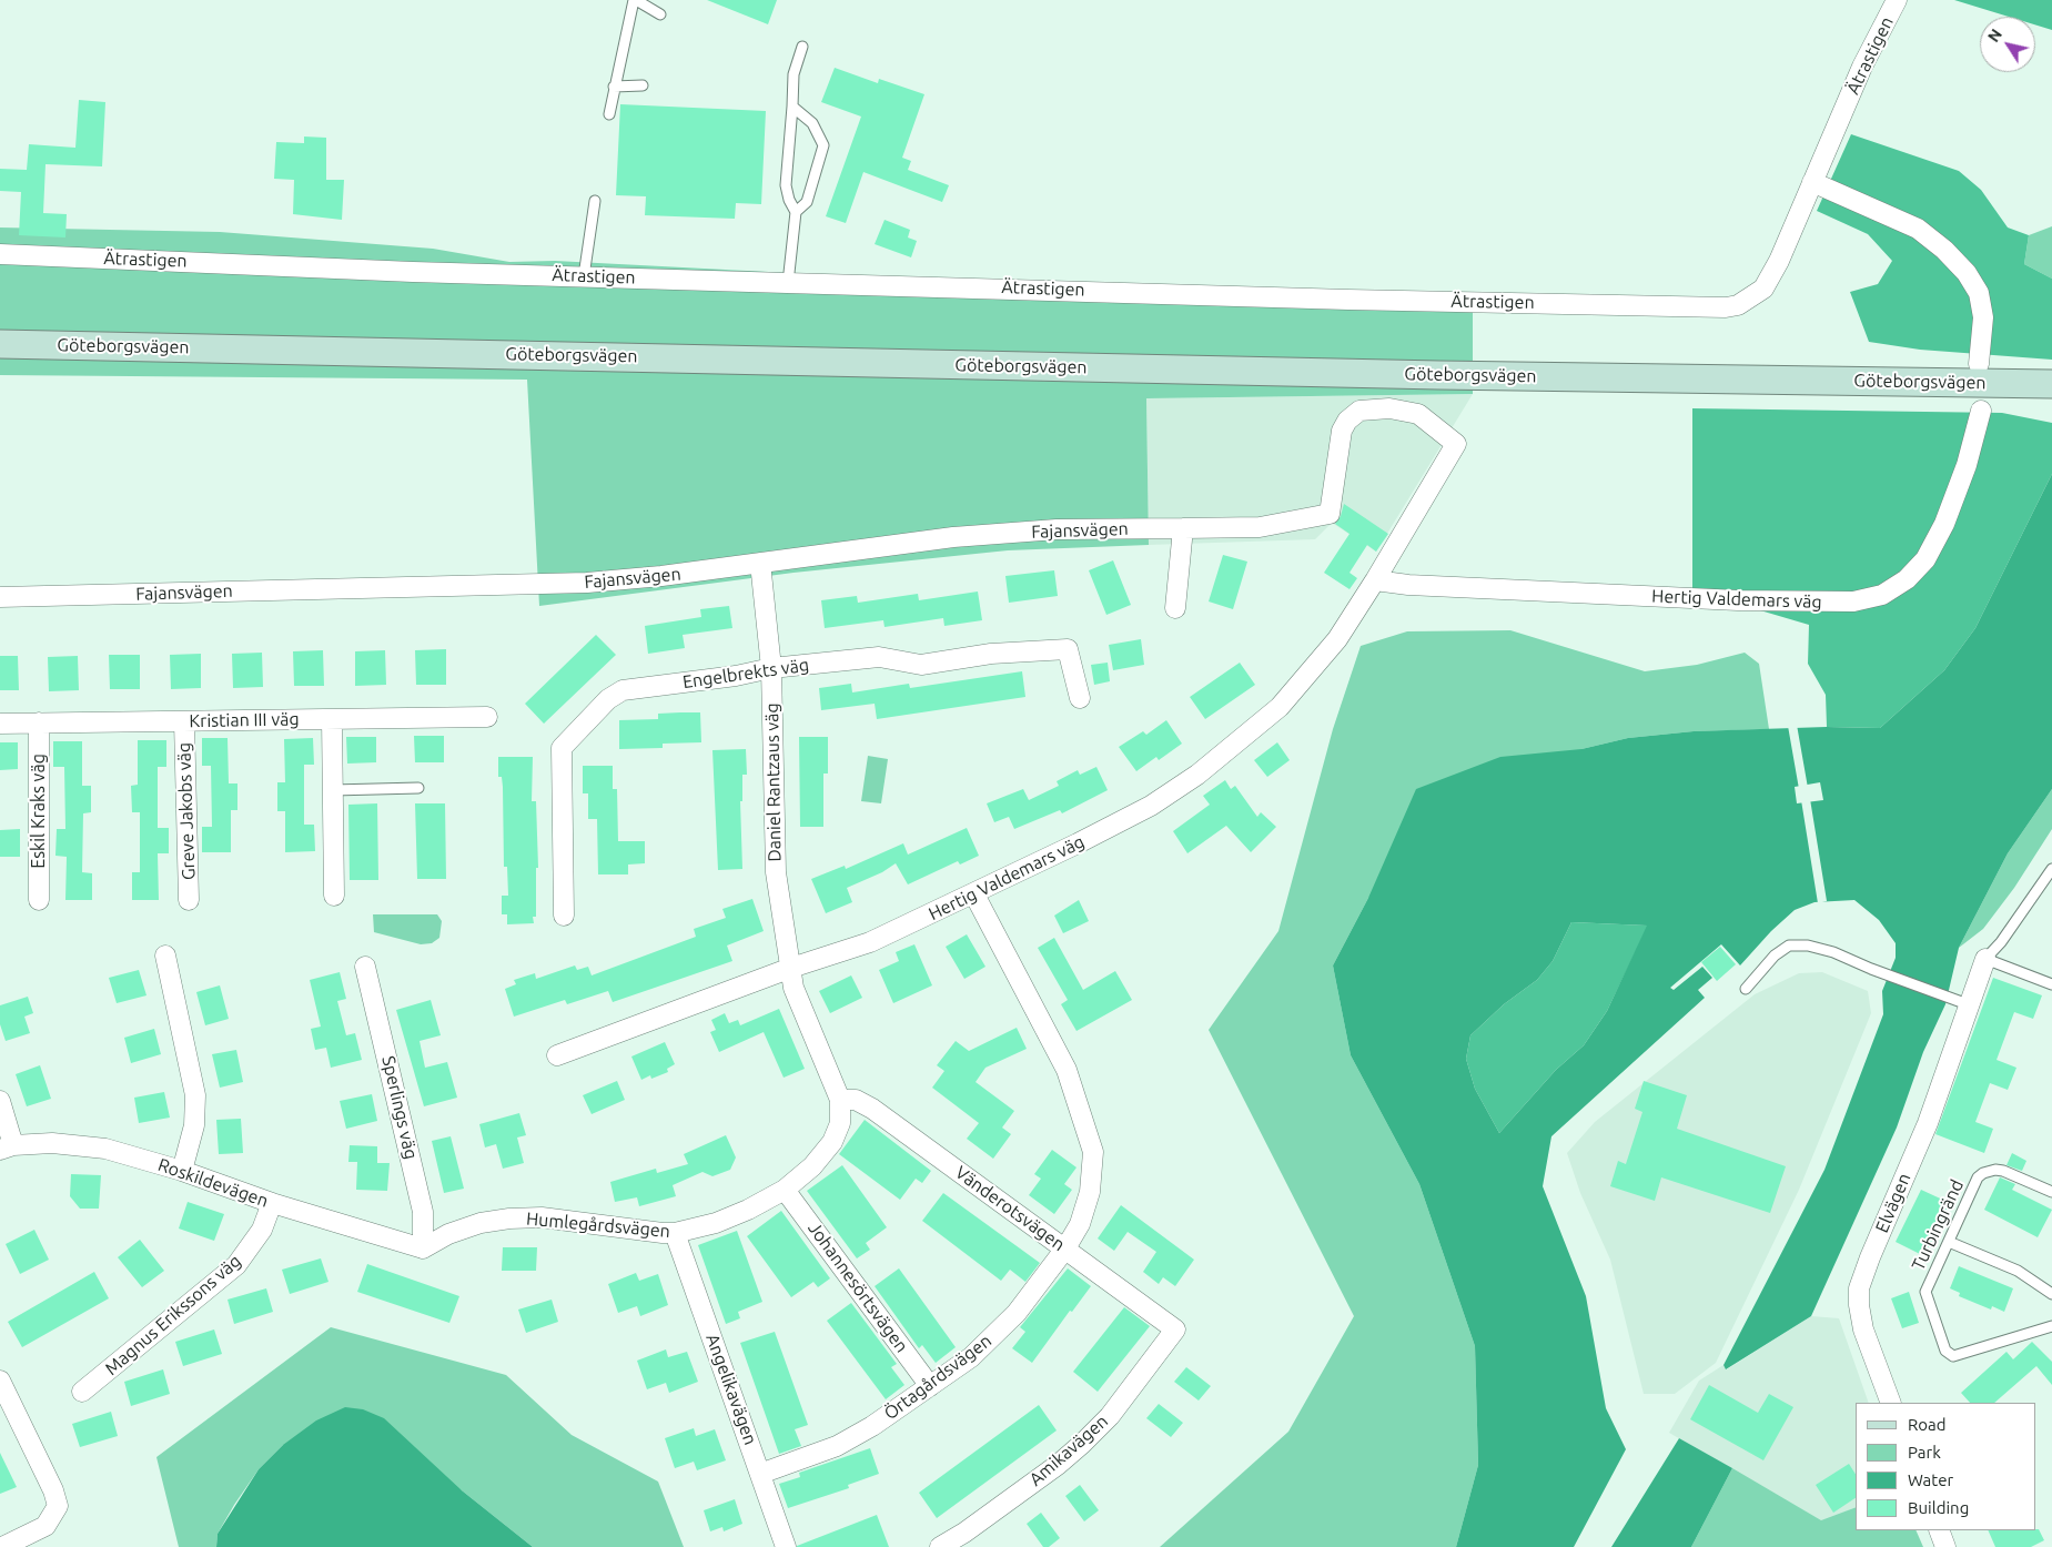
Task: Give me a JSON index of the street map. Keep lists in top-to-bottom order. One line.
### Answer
{"streets":{"main road":["Göteborgsvägen"],"street":["Ätrastigen","Fajansvägen","Hertig Valdemars väg","Engelbrekts väg","Kristian III väg","Daniel Rantzaus väg","Eskil Kraks väg","Greve Jakobs väg","Sperlings väg","Roskildevägen","Elvägen","Vänderotsvägen","Humlegårdsvägen","Johannesörtsvägen","Magnus Erikssons väg","Örtagårdsvägen","Angelikavägen","Amikavägen"],"lane":["Turbingränd"]},"crossings":[["Fajansvägen","Hertig Valdemars väg"],["Fajansvägen","Daniel Rantzaus väg"],["Hertig Valdemars väg","Daniel Rantzaus väg"],["Hertig Valdemars väg","Humlegårdsvägen"],["Hertig Valdemars väg","Örtagårdsvägen"],["Engelbrekts väg","Daniel Rantzaus väg"],["Kristian III väg","Eskil Kraks väg"],["Kristian III väg","Greve Jakobs väg"],["Daniel Rantzaus väg","Humlegårdsvägen"],["Sperlings väg","Roskildevägen"],["Sperlings väg","Humlegårdsvägen"],["Roskildevägen","Humlegårdsvägen"],["Roskildevägen","Magnus Erikssons väg"],["Vänderotsvägen","Humlegårdsvägen"],["Vänderotsvägen","Örtagårdsvägen"],["Vänderotsvägen","Amikavägen"],["Humlegårdsvägen","Johannesörtsvägen"],["Humlegårdsvägen","Angelikavägen"],["Johannesörtsvägen","Örtagårdsvägen"],["Örtagårdsvägen","Angelikavägen"]],"legend":["Road","Park","Water","Building"],"north":"top left"}
